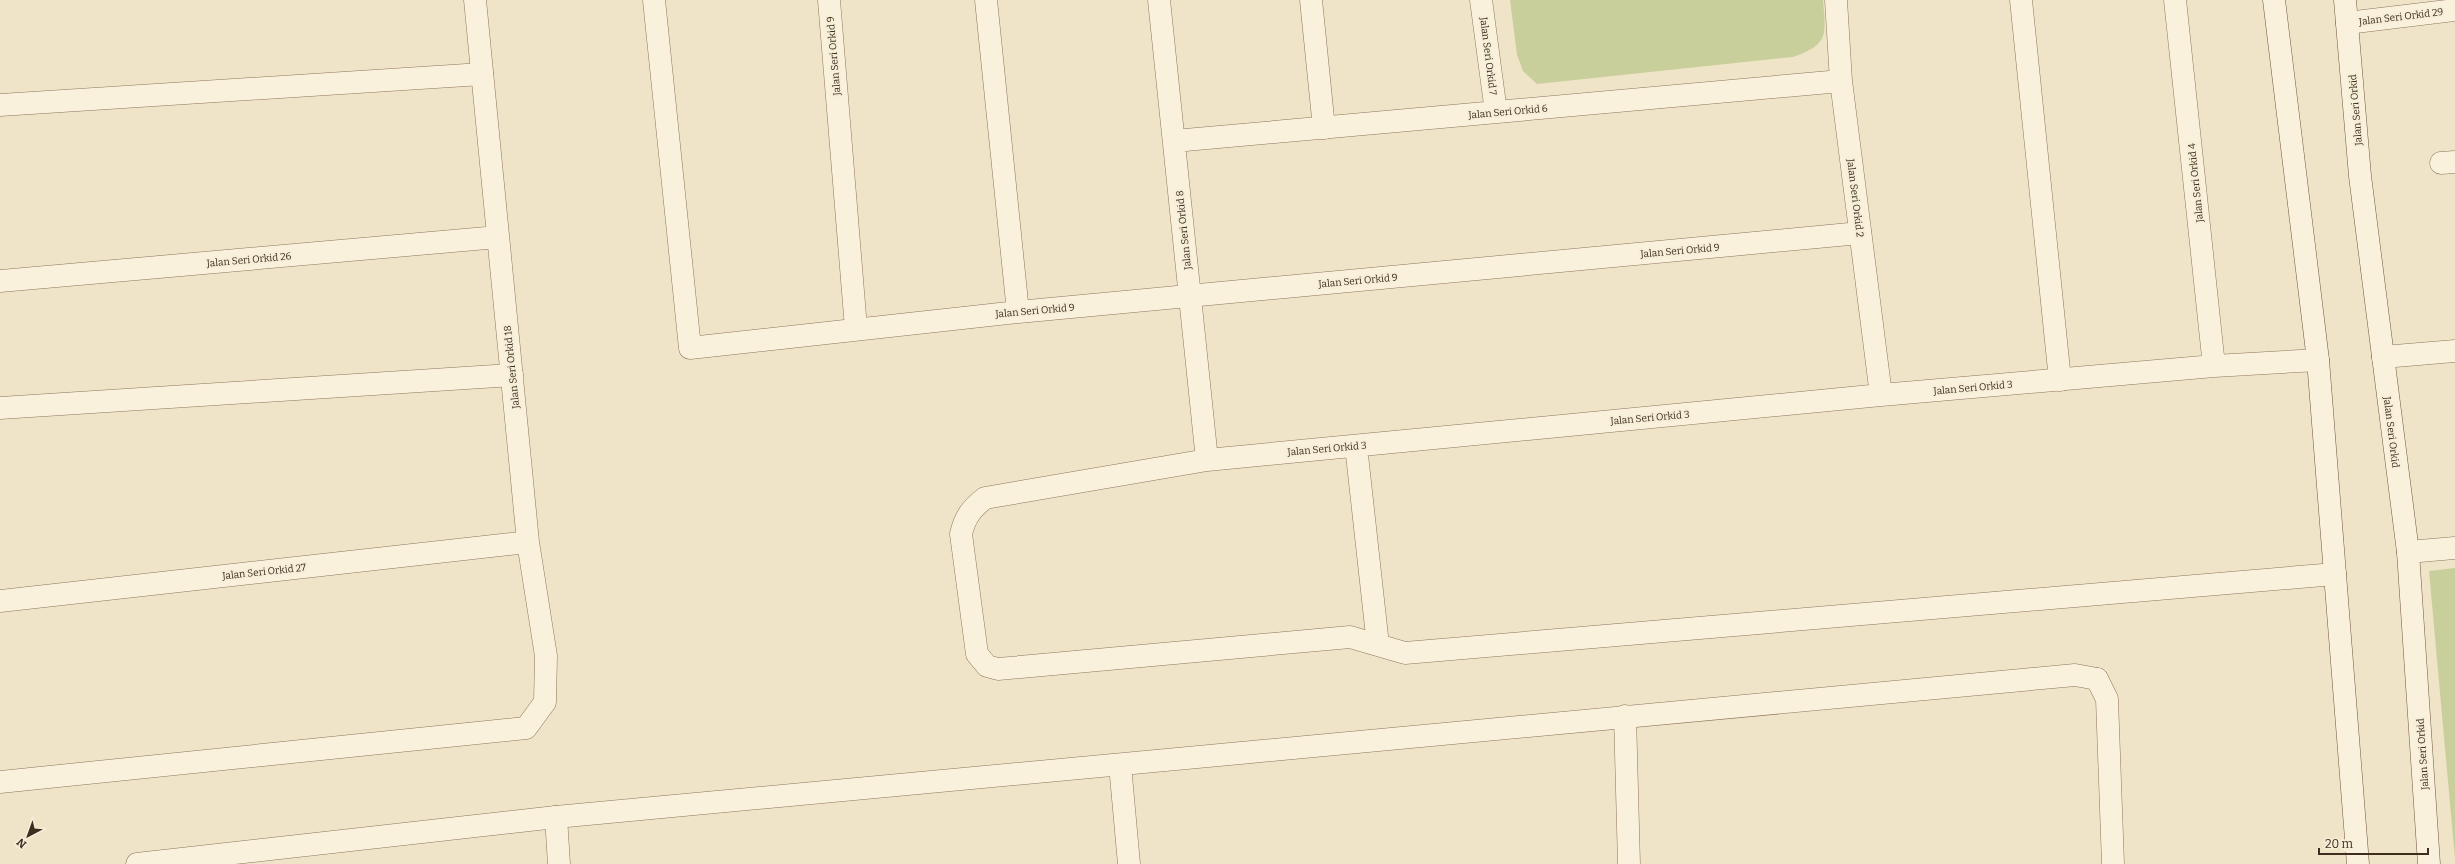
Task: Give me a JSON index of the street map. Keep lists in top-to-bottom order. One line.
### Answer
{"streets":{"street":["Jalan Seri Orkid 29","Jalan Seri Orkid 9","Jalan Seri Orkid 7","Jalan Seri Orkid","Jalan Seri Orkid 6","Jalan Seri Orkid 4","Jalan Seri Orkid 2","Jalan Seri Orkid 8","Jalan Seri Orkid 26","Jalan Seri Orkid 18","Jalan Seri Orkid 3","Jalan Seri Orkid 27"]},"crossings":[["Jalan Seri Orkid 29","Jalan Seri Orkid"],["Jalan Seri Orkid 9","Jalan Seri Orkid 2"],["Jalan Seri Orkid 9","Jalan Seri Orkid 8"],["Jalan Seri Orkid 7","Jalan Seri Orkid 6"],["Jalan Seri Orkid 6","Jalan Seri Orkid 2"],["Jalan Seri Orkid 6","Jalan Seri Orkid 8"],["Jalan Seri Orkid 4","Jalan Seri Orkid 3"],["Jalan Seri Orkid 2","Jalan Seri Orkid 3"],["Jalan Seri Orkid 8","Jalan Seri Orkid 3"],["Jalan Seri Orkid 26","Jalan Seri Orkid 18"],["Jalan Seri Orkid 18","Jalan Seri Orkid 27"]],"scale_bar":"20 m","north":"bottom left"}
